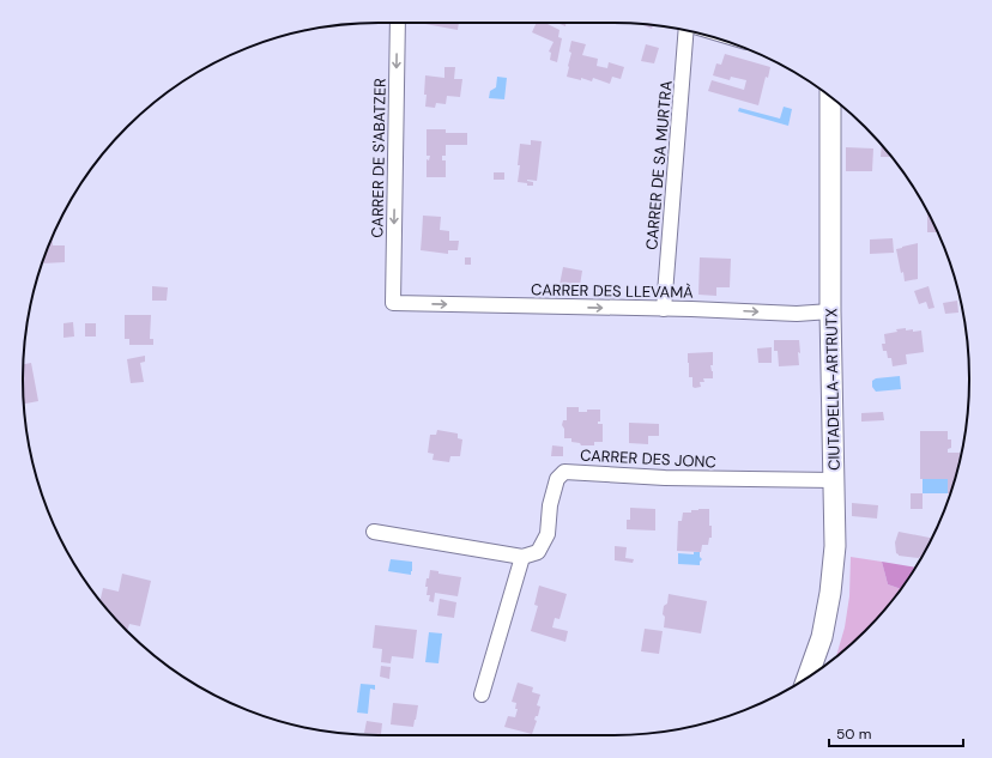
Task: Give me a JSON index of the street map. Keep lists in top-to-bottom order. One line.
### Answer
{"streets":{"main road":["CIUTADELLA-ARTRUTX"],"street":["CARRER DE S'ABATZER","CARRER DE SA MURTRA","CARRER DES LLEVAMÀ","CARRER DES JONC"]},"crossings":[["CARRER DE S'ABATZER","CARRER DES LLEVAMÀ"],["CARRER DE SA MURTRA","CARRER DES LLEVAMÀ"],["CARRER DES LLEVAMÀ","CIUTADELLA-ARTRUTX"],["CIUTADELLA-ARTRUTX","CARRER DES JONC"]],"one_way":["CARRER DE S'ABATZER","CARRER DES LLEVAMÀ"],"scale_bar":"50 m"}
